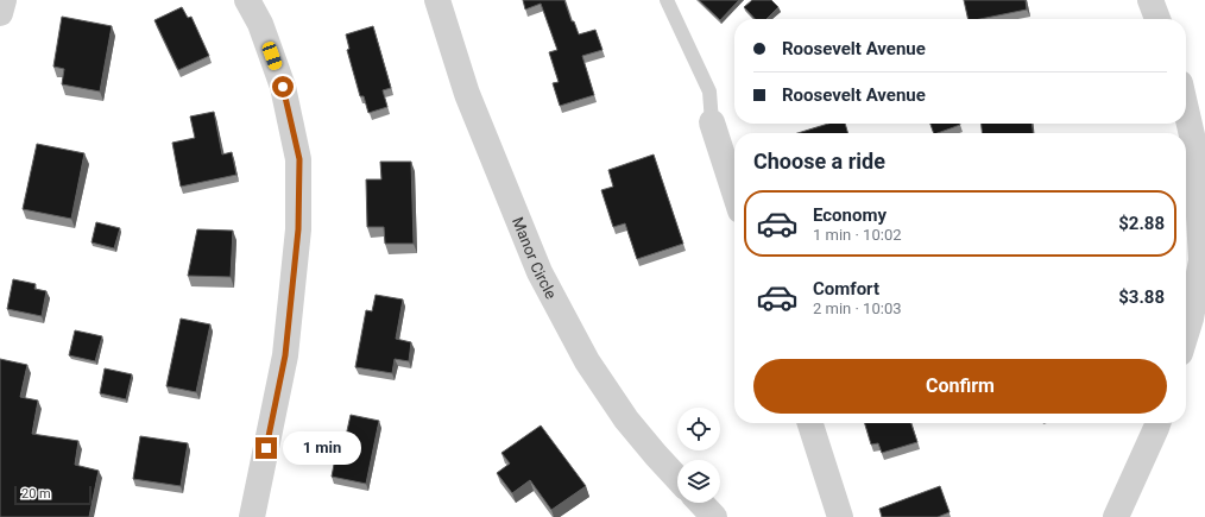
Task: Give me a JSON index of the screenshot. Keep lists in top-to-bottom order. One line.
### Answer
{"streets":{"street":["Manor Circle"]},"scale_bar":"20 m","page":{"banner":["Roosevelt Avenue","Roosevelt Avenue"],"heading":"Choose a ride","list":[{"name":"Economy","note":"1 min · 10:02","value":"$2.88"},{"name":"Comfort","note":"2 min · 10:03","value":"$3.88"}],"buttons":"Confirm","bubble":"1 min","scale":"20 m"}}
